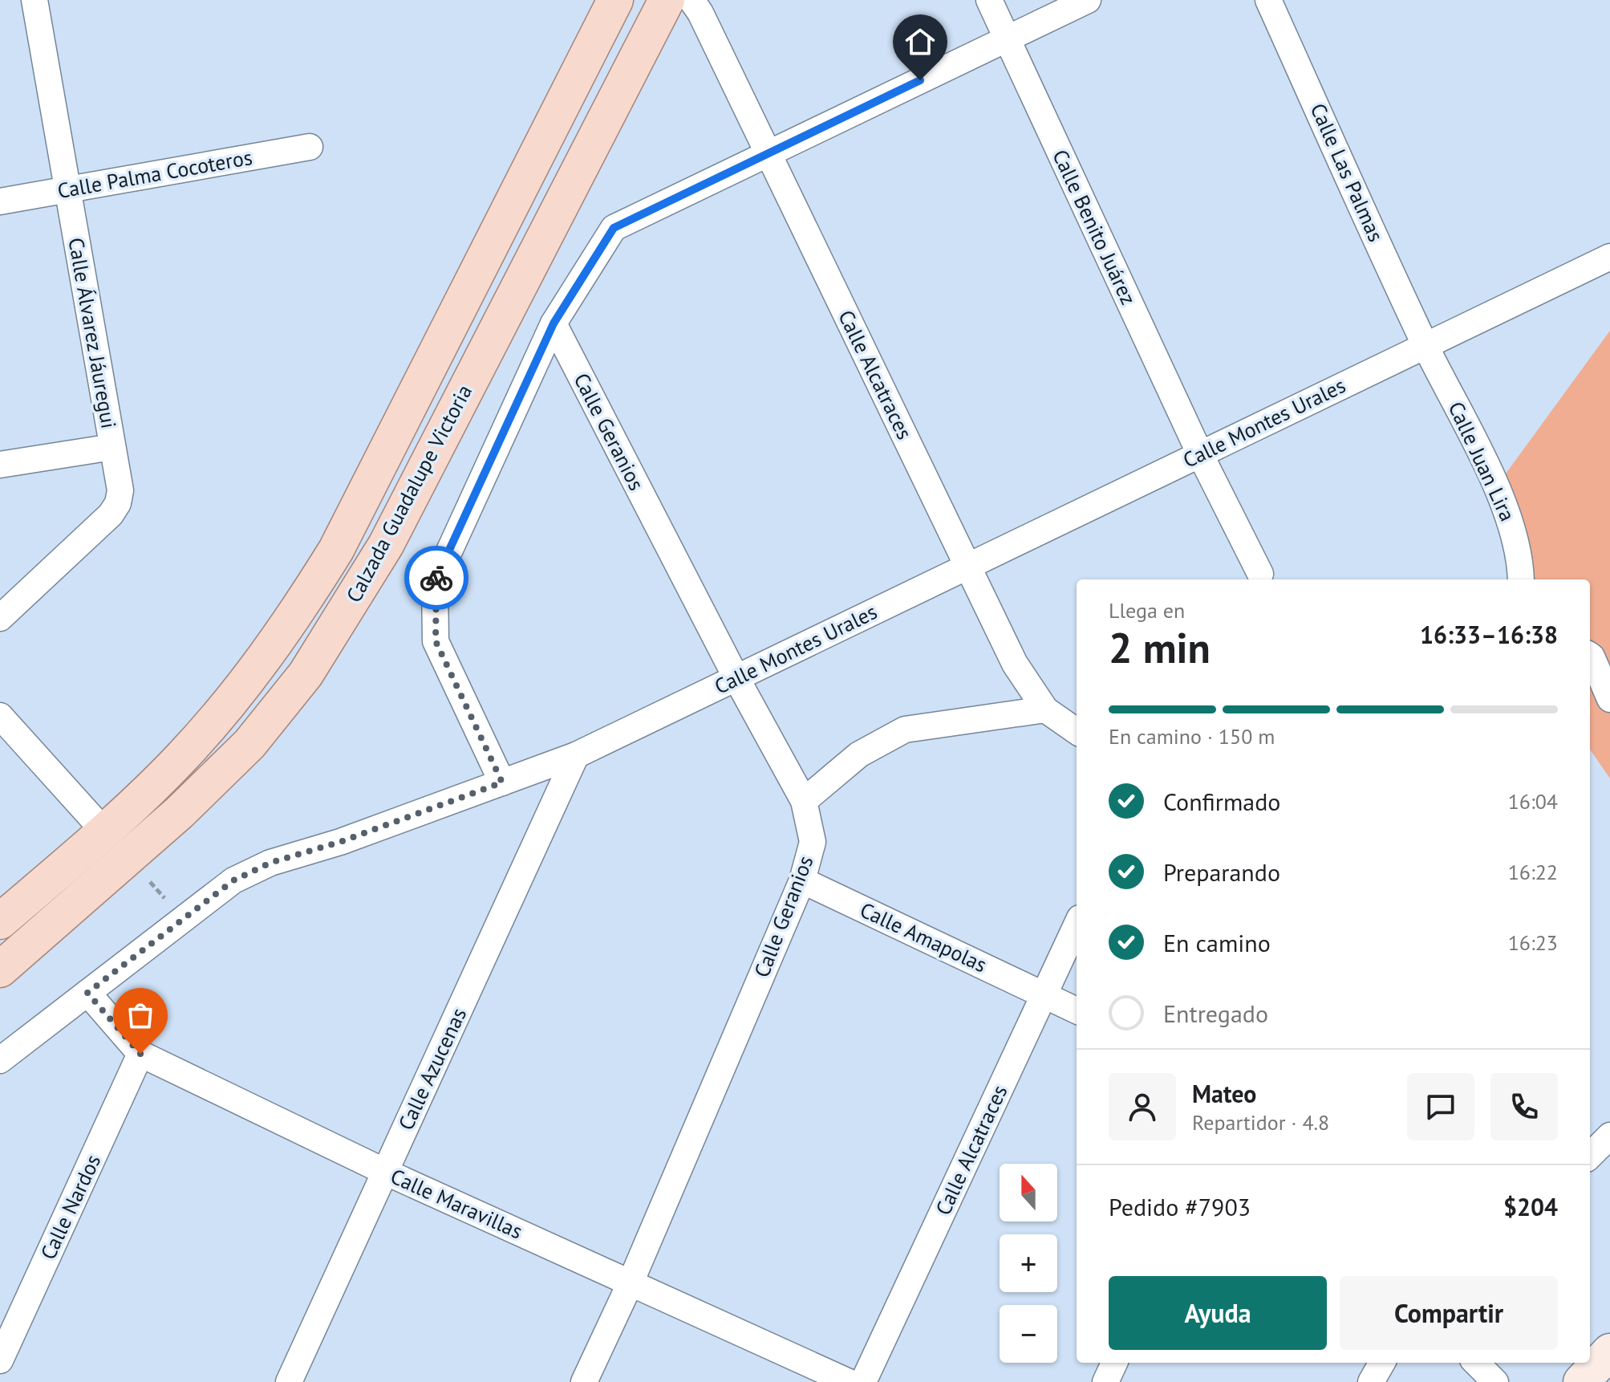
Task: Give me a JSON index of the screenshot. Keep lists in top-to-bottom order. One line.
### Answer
{"streets":{"main road":["Calzada Guadalupe Victoria"],"street":["Calle Las Palmas","Calle Palma Cocoteros","Calle Benito Juárez","Calle Álvarez Jáuregui","Calle Alcatraces","Calle Montes Urales","Calle Geranios","Calle Juan Lira","Calle Amapolas","Calle Azucenas","Calle Maravillas","Calle Nardos"]},"crossings":[["Calle Las Palmas","Calle Montes Urales"],["Calle Las Palmas","Calle Juan Lira"],["Calle Palma Cocoteros","Calle Álvarez Jáuregui"],["Calle Benito Juárez","Calle Montes Urales"],["Calle Alcatraces","Calle Montes Urales"],["Calle Alcatraces","Calle Amapolas"],["Calle Montes Urales","Calle Geranios"],["Calle Montes Urales","Calle Juan Lira"],["Calle Montes Urales","Calle Azucenas"],["Calle Montes Urales","Calle Maravillas"],["Calle Geranios","Calle Amapolas"],["Calle Geranios","Calle Maravillas"],["Calle Azucenas","Calle Maravillas"],["Calle Maravillas","Calle Nardos"]],"north":"top","page":{"heading":["2 min","Llega en","16:33–16:38"],"panel":["Mateo","Repartidor · 4.8","Pedido #7903","$204"],"bar":"En camino · 150 m","list":[["Confirmado","16:04"],["Preparando","16:22"],["En camino","16:23"],"Entregado"],"map_buttons":["+","−"],"buttons":["Ayuda","Compartir"]}}
